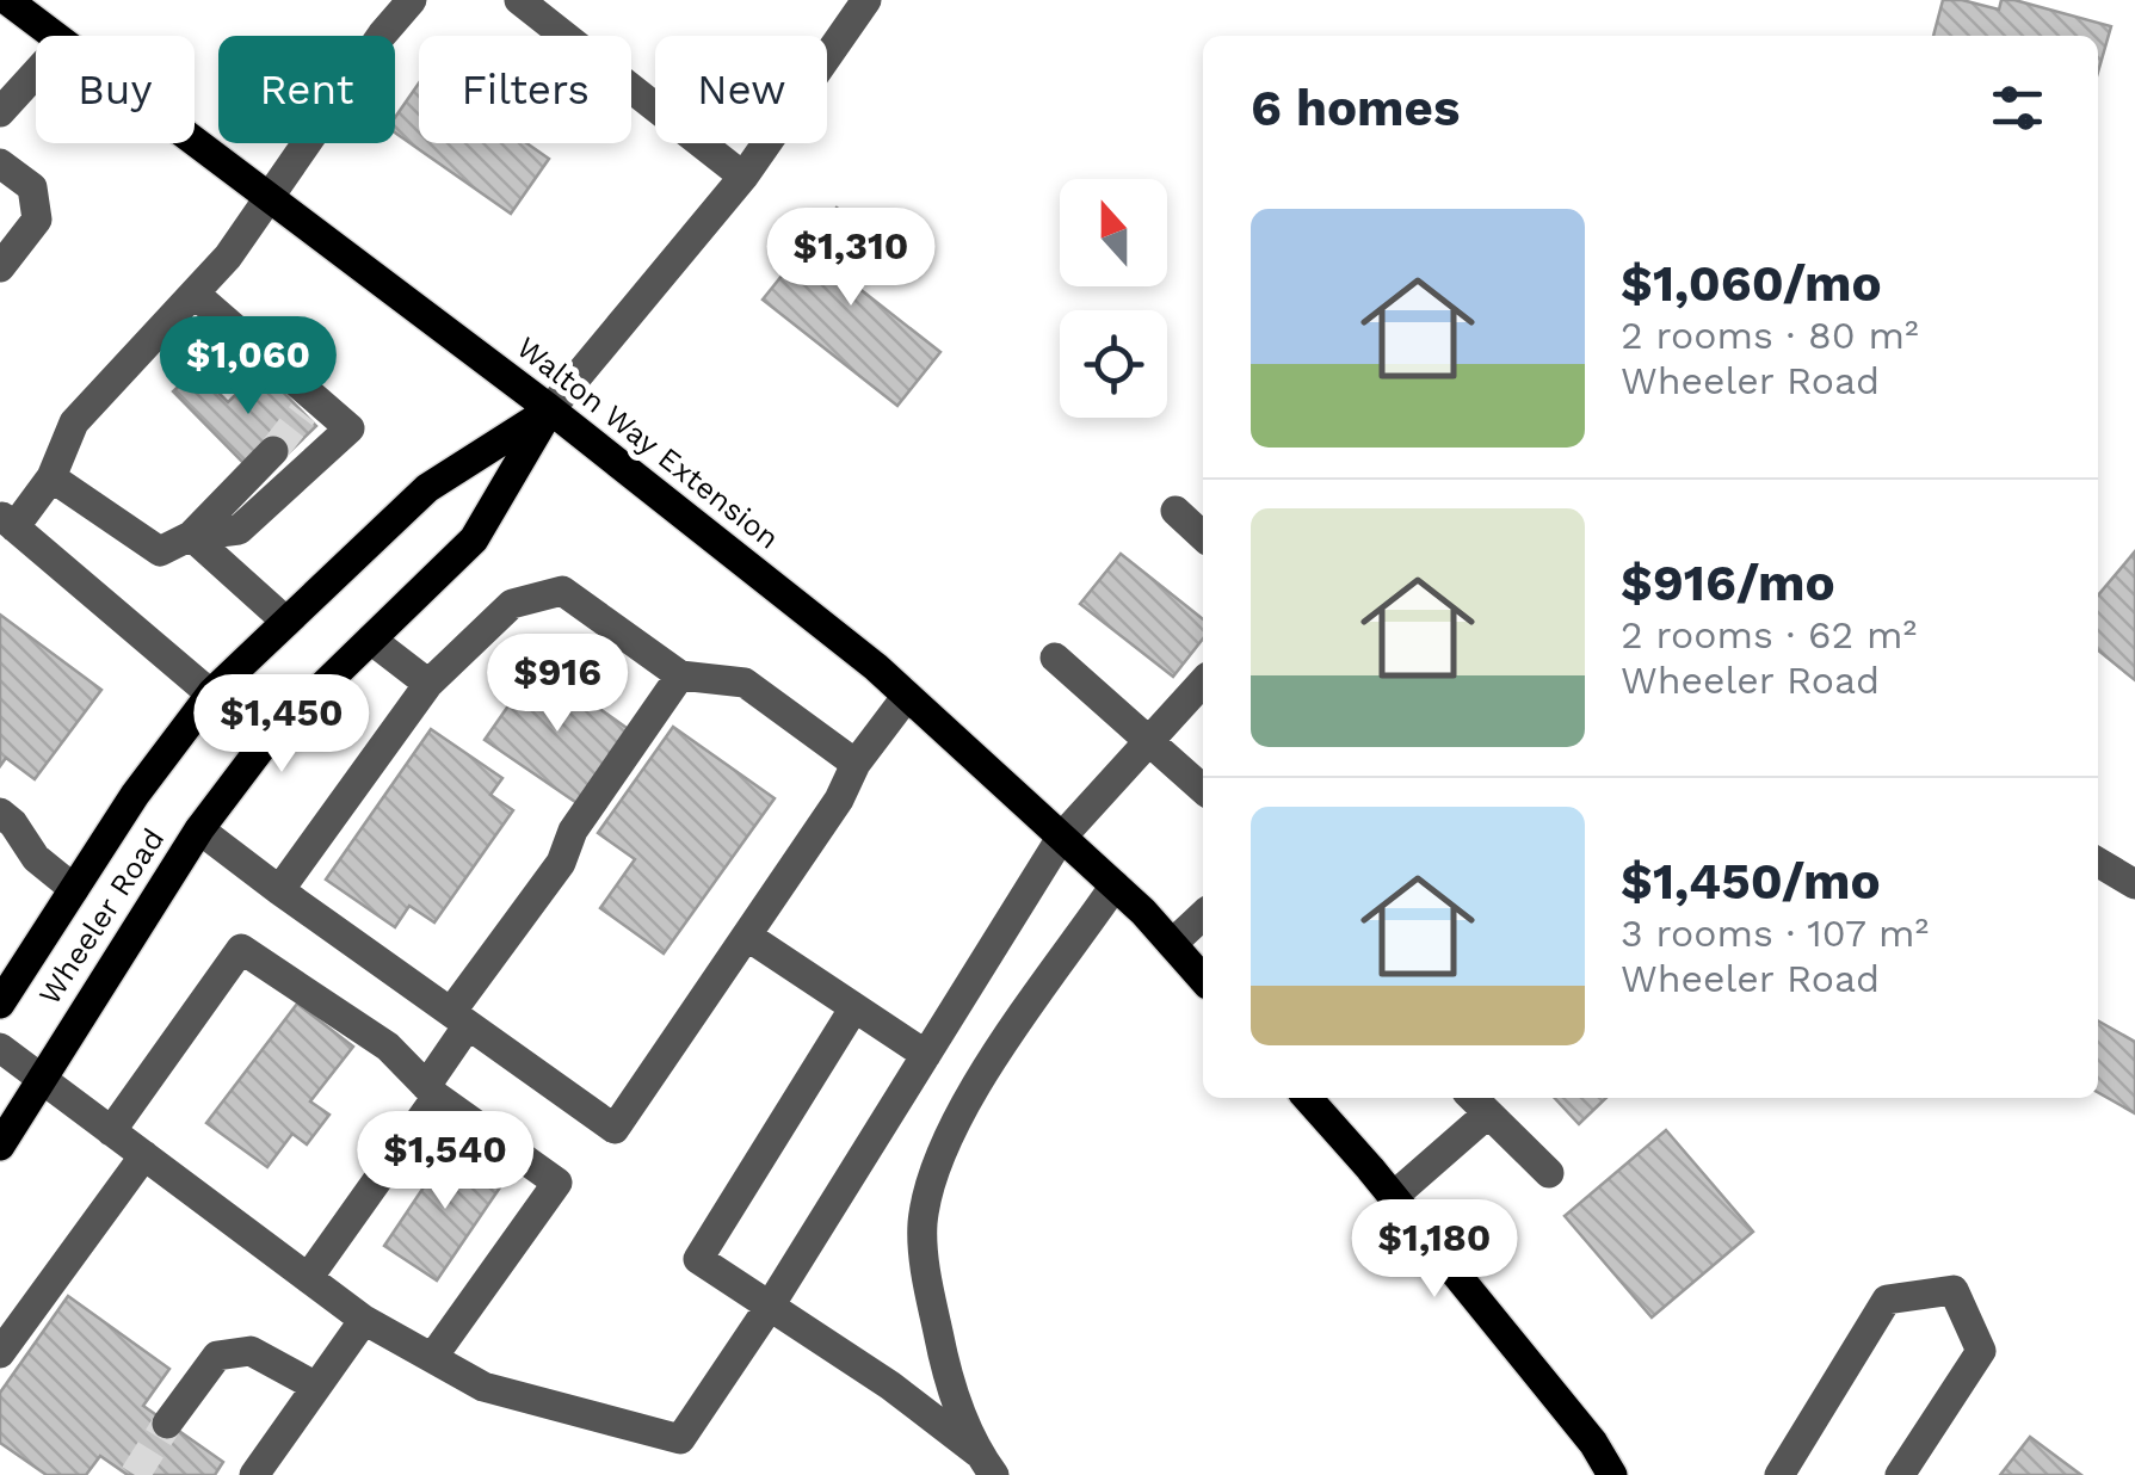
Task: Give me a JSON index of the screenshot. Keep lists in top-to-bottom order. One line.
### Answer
{"streets":{"main road":["Walton Way Extension","Wheeler Road"]},"crossings":[["Walton Way Extension","Wheeler Road"]],"north":"top","page":{"chip":["Buy","Rent","Filters","New"],"heading":"6 homes","list":[{"name":"$1,060/mo","note":"2 rooms · 80 m² · Wheeler Road"},{"name":"$916/mo","note":"2 rooms · 62 m² · Wheeler Road"},{"name":"$1,450/mo","note":"3 rooms · 107 m² · Wheeler Road"}],"price":["$1,310","$1,060","$916","$1,450","$1,540","$1,180"]}}
